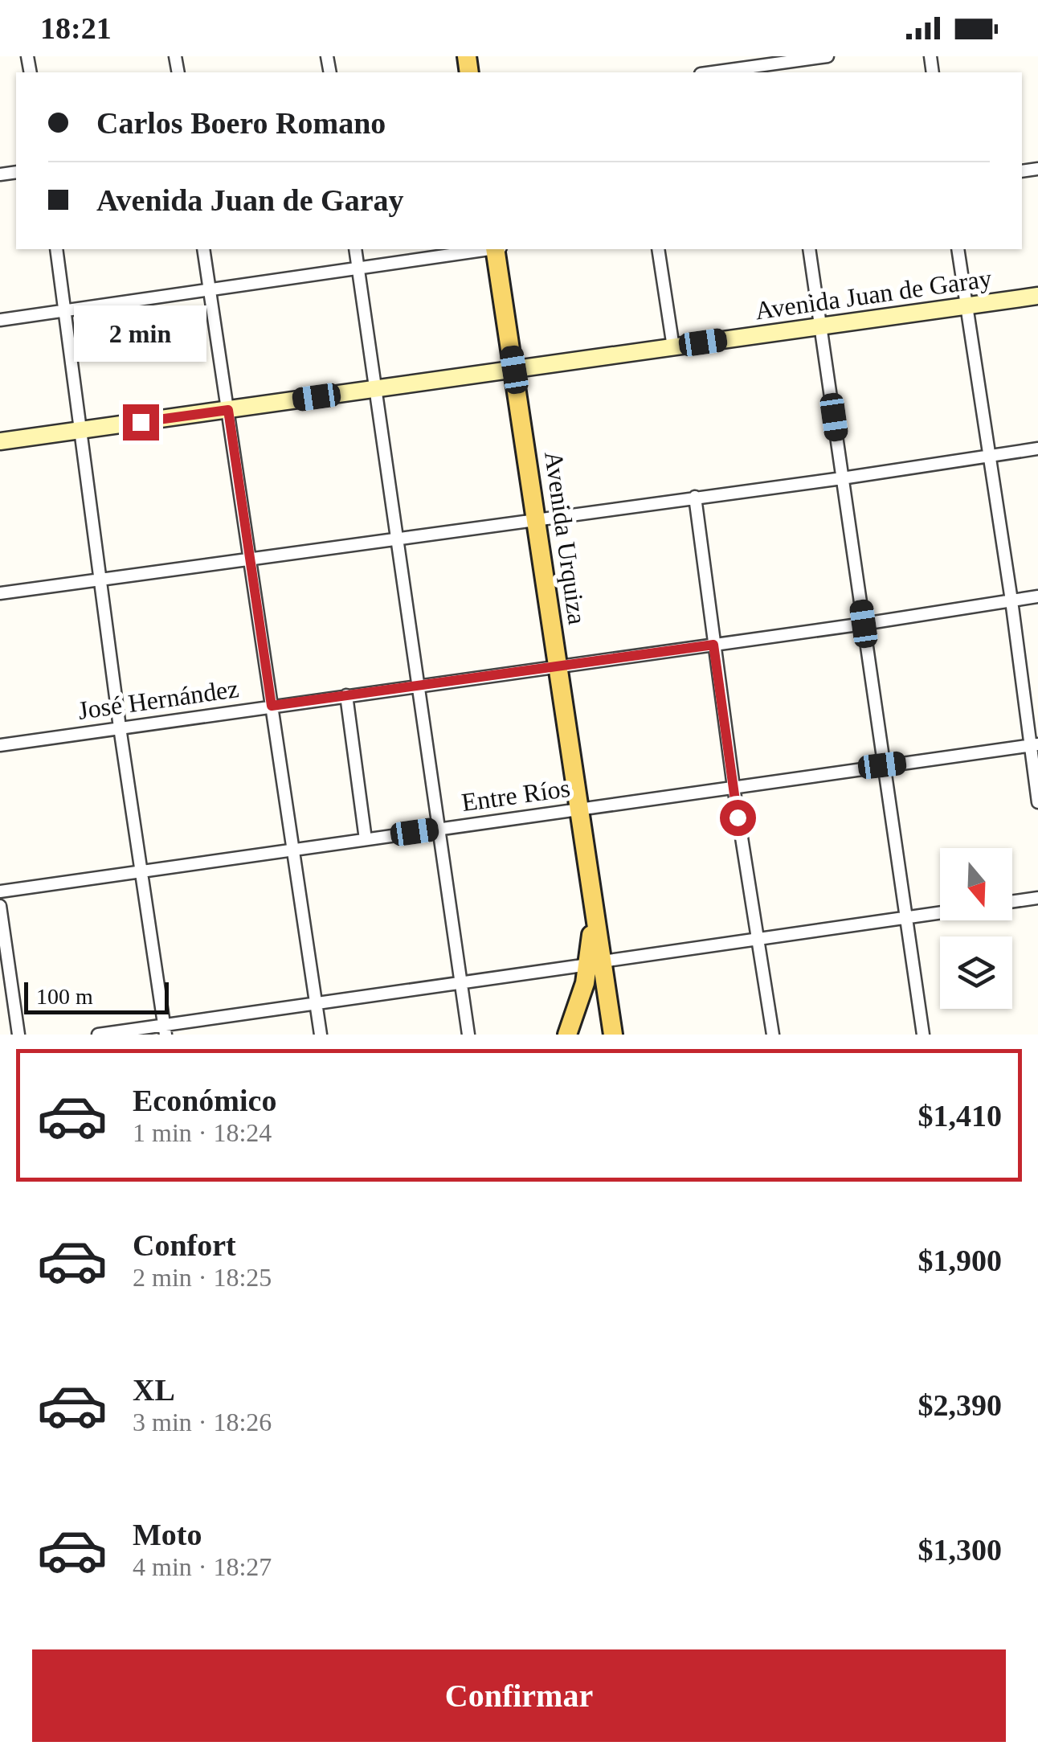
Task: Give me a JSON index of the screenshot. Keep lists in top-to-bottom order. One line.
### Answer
{"streets":{"main road":["Avenida Urquiza"],"street":["Avenida Juan de Garay","José Hernández","Entre Ríos"]},"crossings":[["Avenida Juan de Garay","Avenida Urquiza"],["Avenida Urquiza","José Hernández"],["Avenida Urquiza","Entre Ríos"]],"scale_bar":"100 m","north":"bottom","page":{"status":"18:21","banner":["Carlos Boero Romano","Avenida Juan de Garay"],"bubble":"2 min","scale":"100 m","list":[{"name":"Económico","note":"1 min · 18:24","value":"$1,410"},{"name":"Confort","note":"2 min · 18:25","value":"$1,900"},{"name":"XL","note":"3 min · 18:26","value":"$2,390"},{"name":"Moto","note":"4 min · 18:27","value":"$1,300"}],"buttons":"Confirmar"}}
